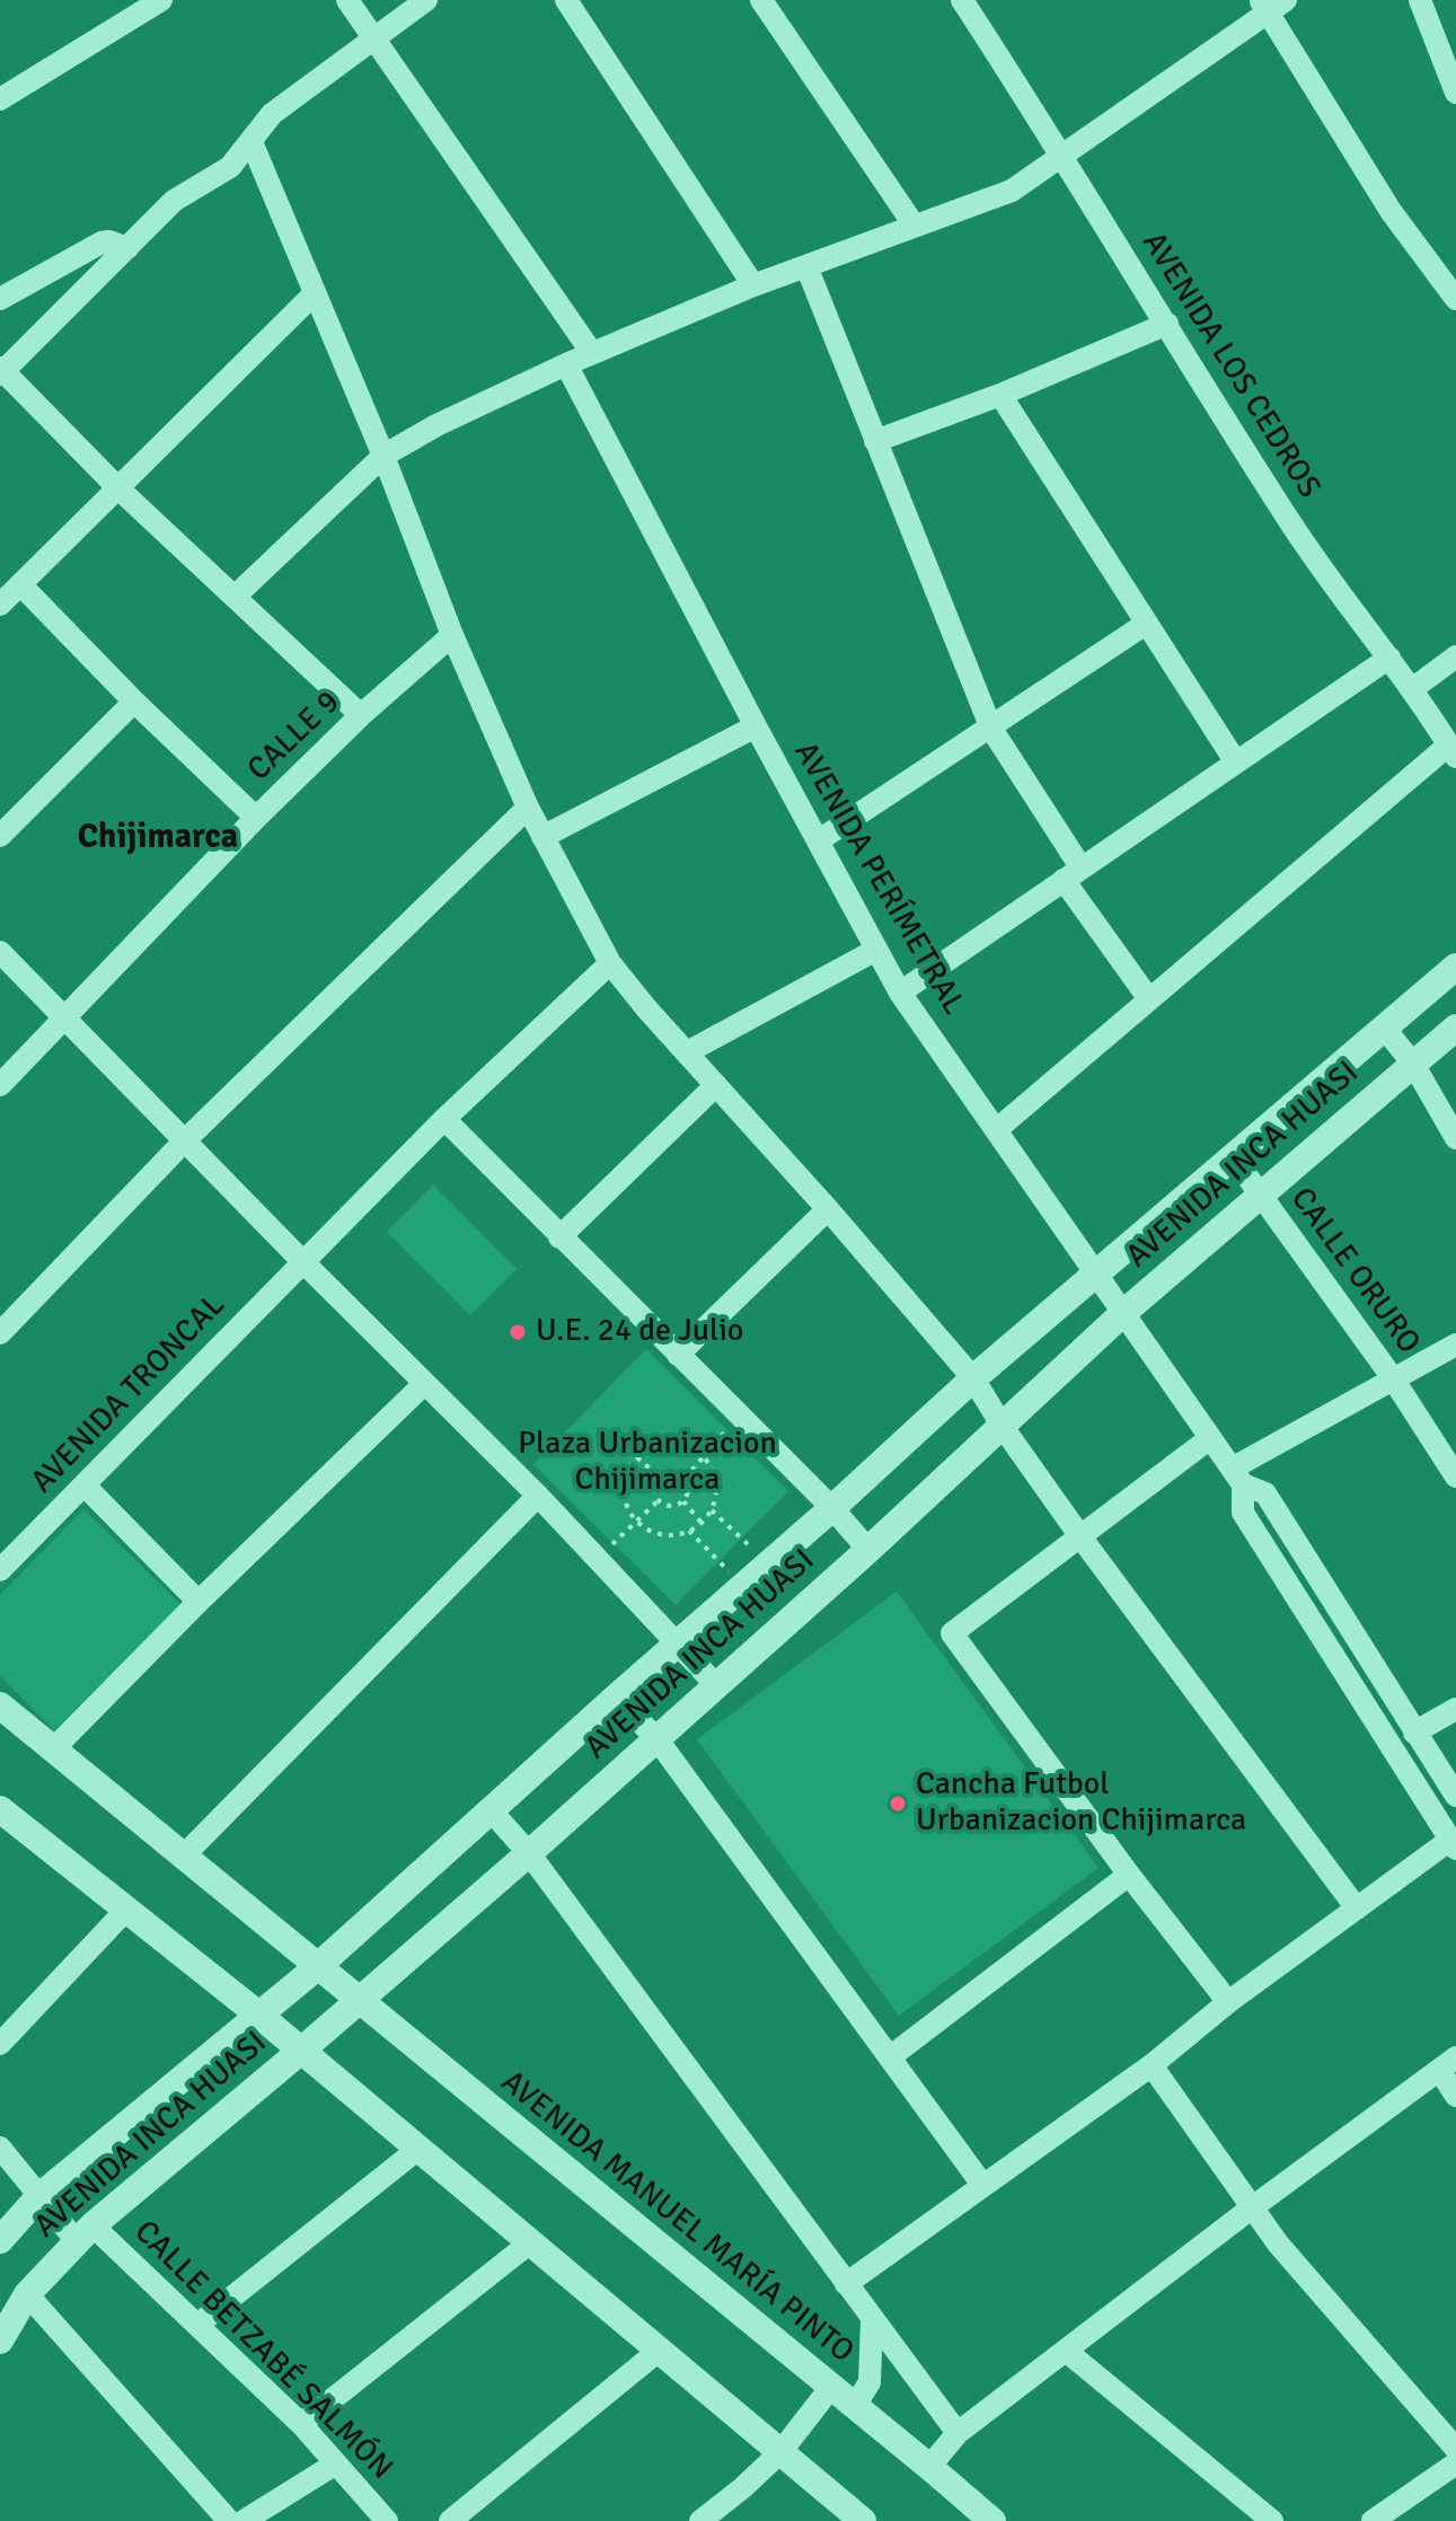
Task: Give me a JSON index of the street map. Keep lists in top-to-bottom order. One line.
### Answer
{"streets":{"street":["AVENIDA LOS CEDROS","CALLE 9","AVENIDA PERÍMETRAL","AVENIDA INCA HUASI","CALLE ORURO","AVENIDA TRONCAL","AVENIDA MANUEL MARÍA PINTO","CALLE BETZABÉ SALMÓN"]},"crossings":[["AVENIDA PERÍMETRAL","AVENIDA INCA HUASI"],["AVENIDA INCA HUASI","CALLE ORURO"],["AVENIDA INCA HUASI","AVENIDA MANUEL MARÍA PINTO"],["AVENIDA INCA HUASI","CALLE BETZABÉ SALMÓN"]],"districts":["Chijimarca"],"parks":["Plaza Urbanizacion Chijimarca"],"places":["U.E. 24 de Julio","Cancha Futbol Urbanizacion Chijimarca"]}
